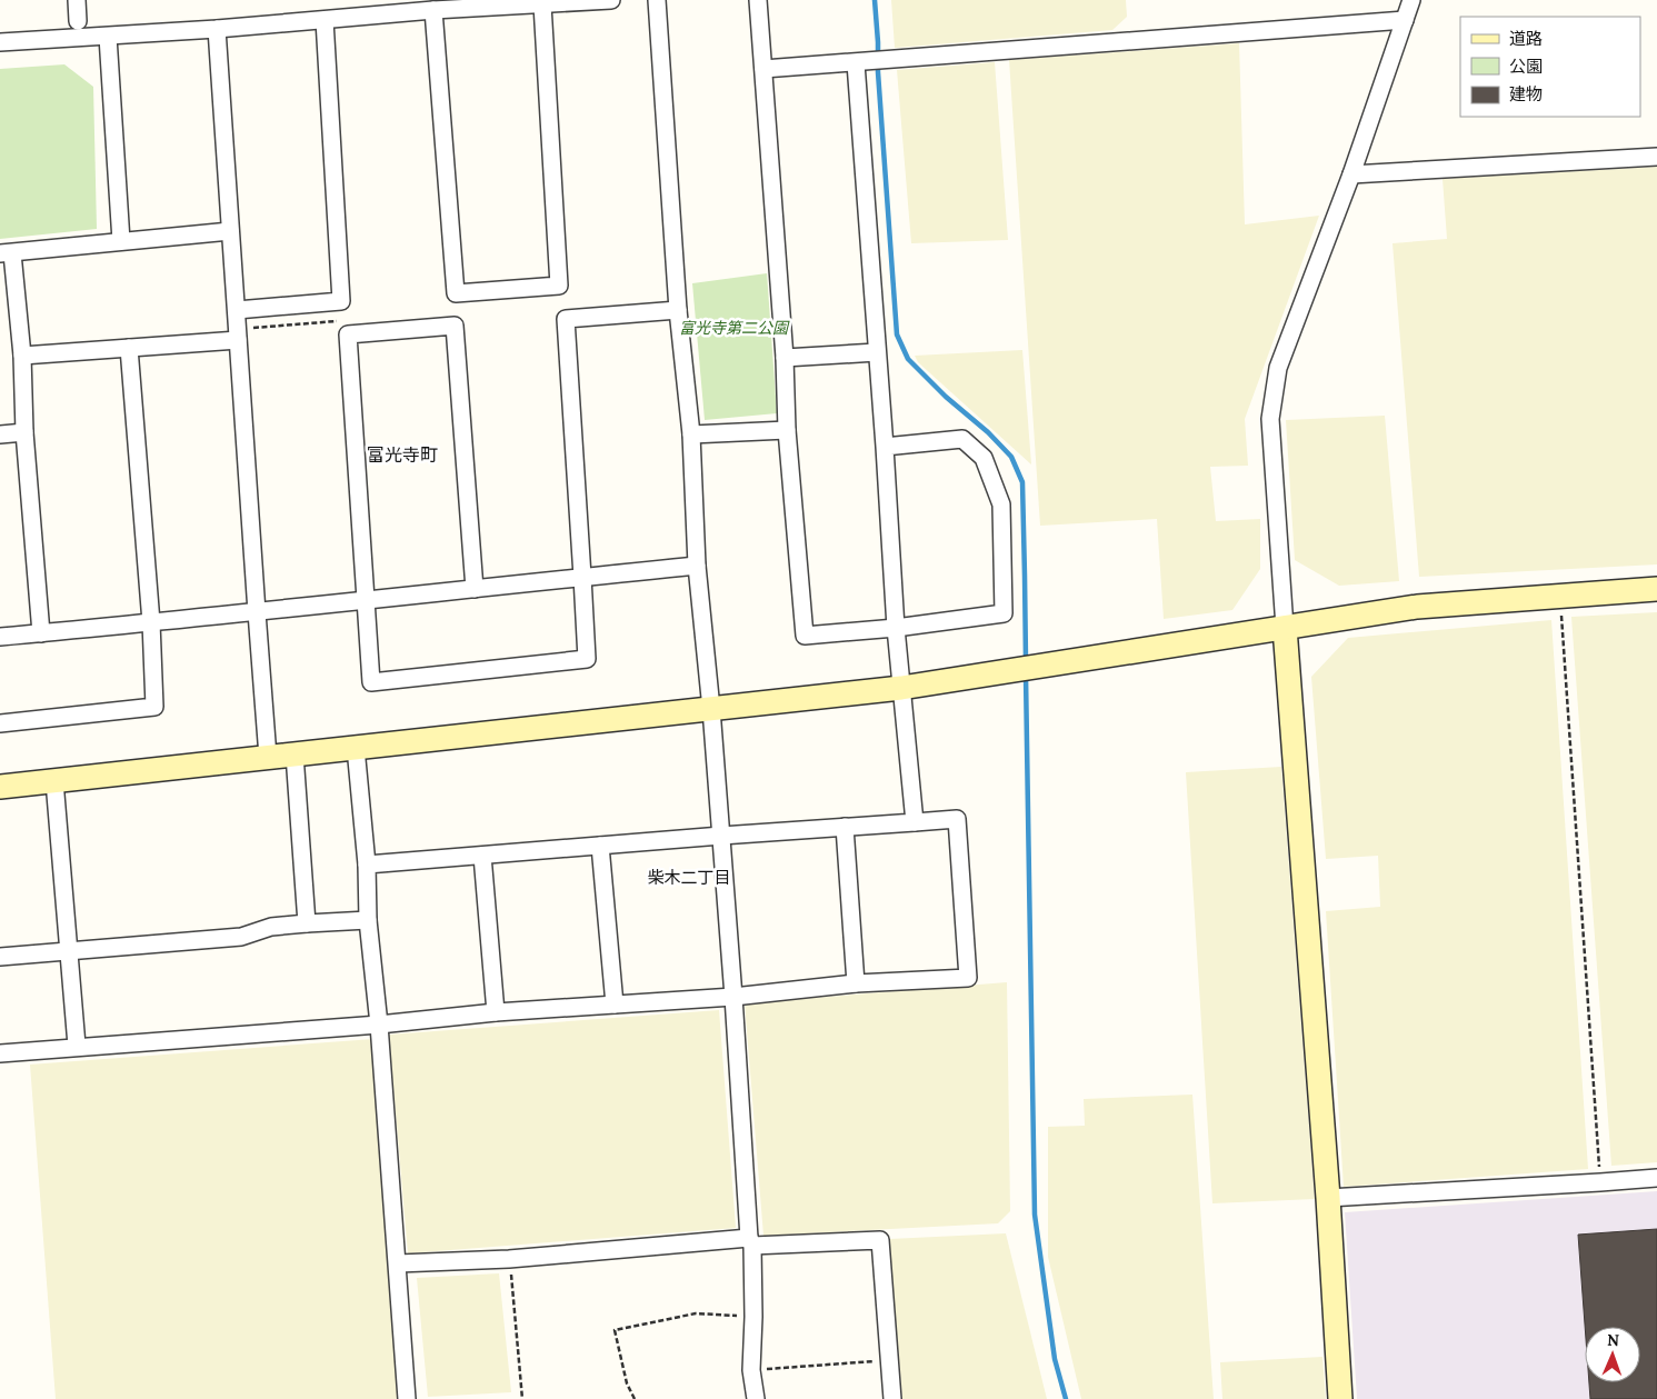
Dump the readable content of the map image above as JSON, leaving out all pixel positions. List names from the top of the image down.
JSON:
{
  "districts": ["富光寺町", "柴木二丁目"],
  "parks": ["富光寺第二公園"],
  "legend": ["道路", "公園", "建物"],
  "north": "top"
}
